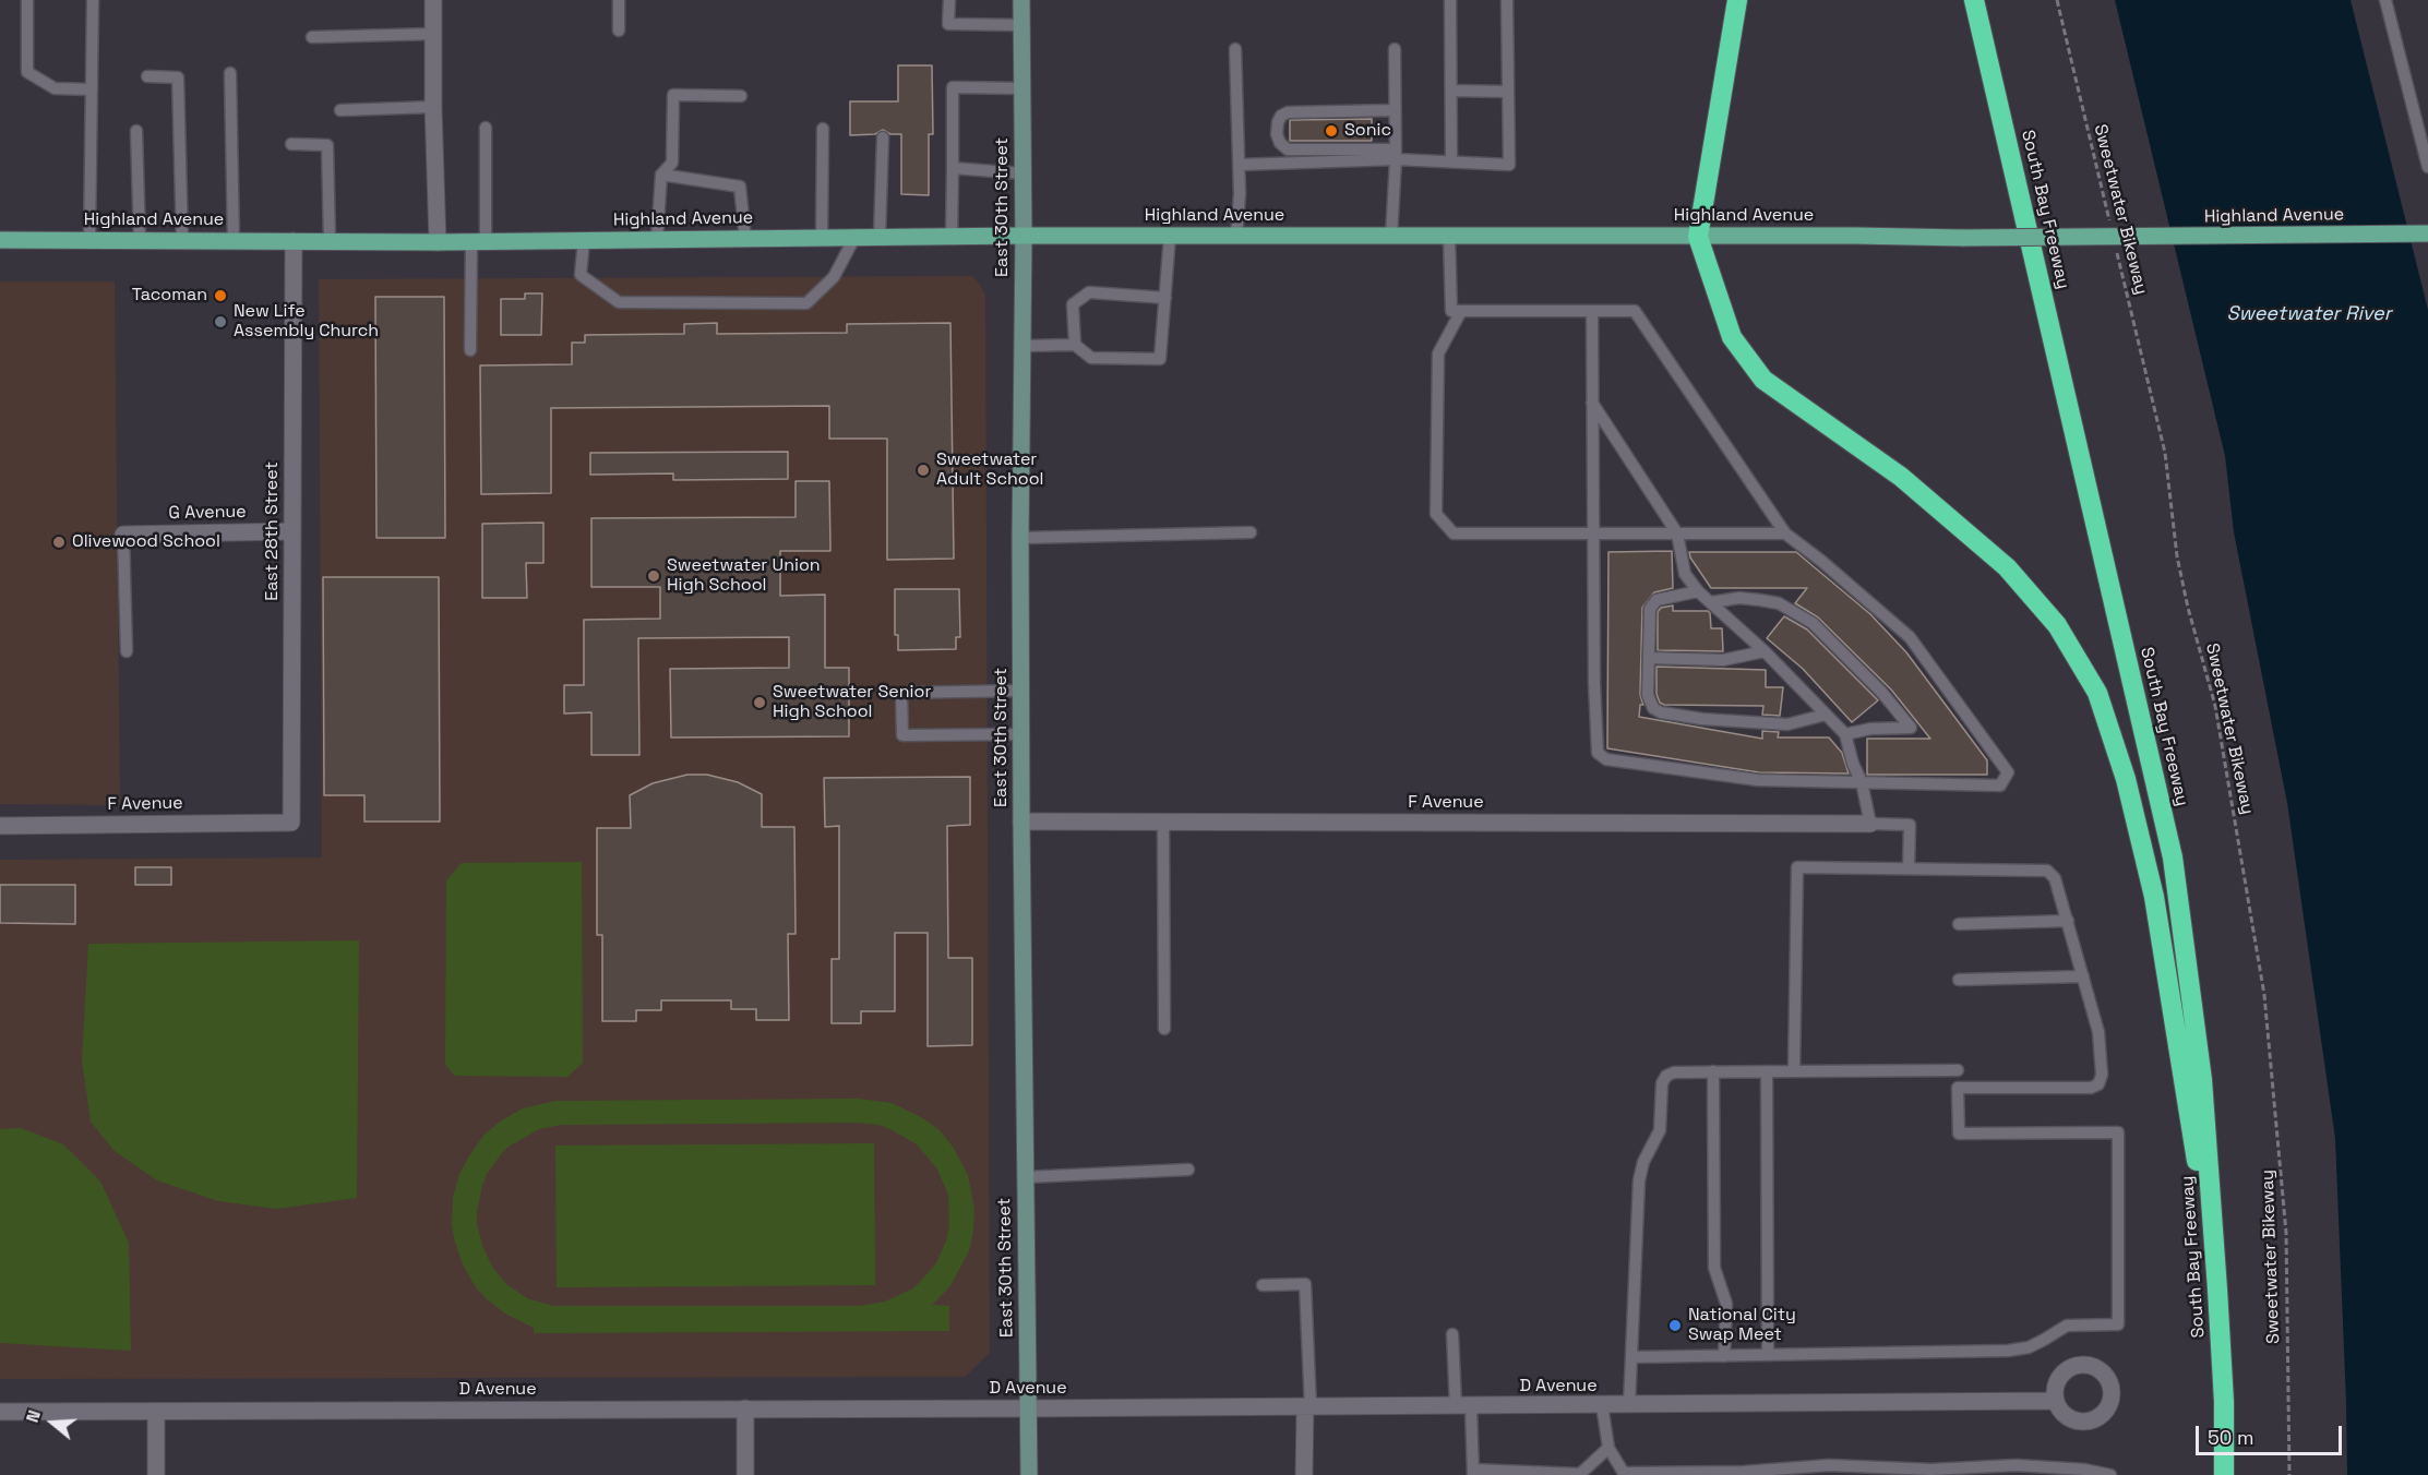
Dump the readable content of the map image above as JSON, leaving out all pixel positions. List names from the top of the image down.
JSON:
{
  "streets": {
    "highway": ["South Bay Freeway"],
    "main road": ["East 30th Street", "Highland Avenue"],
    "street": [
      "G Avenue",
      "East 28th Street",
      "F Avenue",
      "D Avenue"
    ],
    "path": ["Sweetwater Bikeway"]
  },
  "crossings": [
    ["East 30th Street", "Highland Avenue"],
    ["East 30th Street", "F Avenue"],
    ["East 30th Street", "D Avenue"],
    ["Highland Avenue", "East 28th Street"],
    ["G Avenue", "East 28th Street"],
    ["East 28th Street", "F Avenue"]
  ],
  "water": ["Sweetwater River"],
  "places": [
    "Sonic",
    "Tacoman",
    "New Life Assembly Church",
    "Sweetwater Adult School",
    "Olivewood School",
    "Sweetwater Union High School",
    "Sweetwater Senior High School",
    "National City Swap Meet"
  ],
  "scale_bar": "50 m",
  "north": "left"
}
